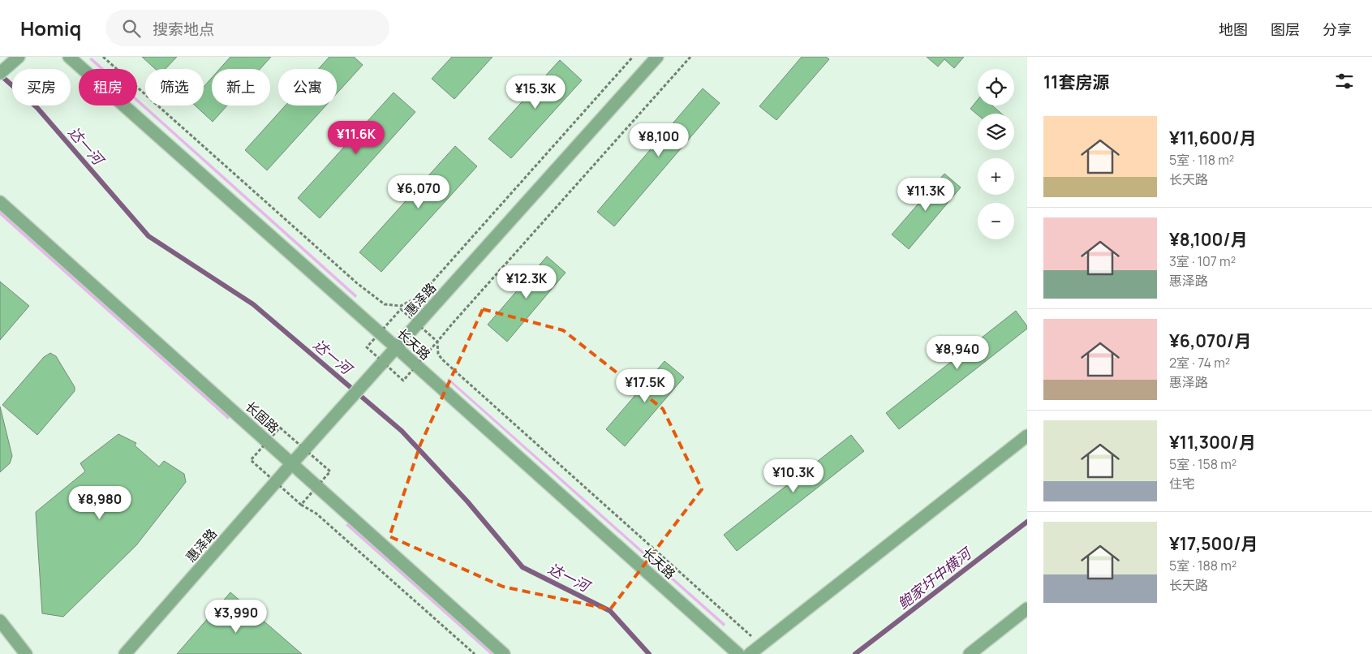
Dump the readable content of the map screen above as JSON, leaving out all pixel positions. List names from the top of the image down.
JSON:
{
  "streets": {
    "street": ["惠泽路", "长天路", "长固路"]
  },
  "crossings": [
    ["惠泽路", "长天路"],
    ["惠泽路", "长固路"]
  ],
  "water": ["达一河", "鲍家圩中横河"],
  "page": {
    "header": "Homiq",
    "search": "搜索地点",
    "nav": ["地图", "图层", "分享"],
    "heading": "11套房源",
    "map_buttons": ["+", "−"],
    "chip": [
      "买房",
      "租房",
      "筛选",
      "新上",
      "公寓"
    ],
    "price": [
      "¥15.3K",
      "¥11.6K",
      "¥8,100",
      "¥6,070",
      "¥11.3K",
      "¥12.3K",
      "¥8,940",
      "¥17.5K",
      "¥10.3K",
      "¥8,980",
      "¥3,990"
    ],
    "list": [
      {
        "name": "¥11,600/月",
        "note": "5室 · 118 m² · 长天路"
      },
      {
        "name": "¥8,100/月",
        "note": "3室 · 107 m² · 惠泽路"
      },
      {
        "name": "¥6,070/月",
        "note": "2室 · 74 m² · 惠泽路"
      },
      {
        "name": "¥11,300/月",
        "note": "5室 · 158 m² · 住宅"
      },
      {
        "name": "¥17,500/月",
        "note": "5室 · 188 m² · 长天路"
      }
    ]
  }
}
